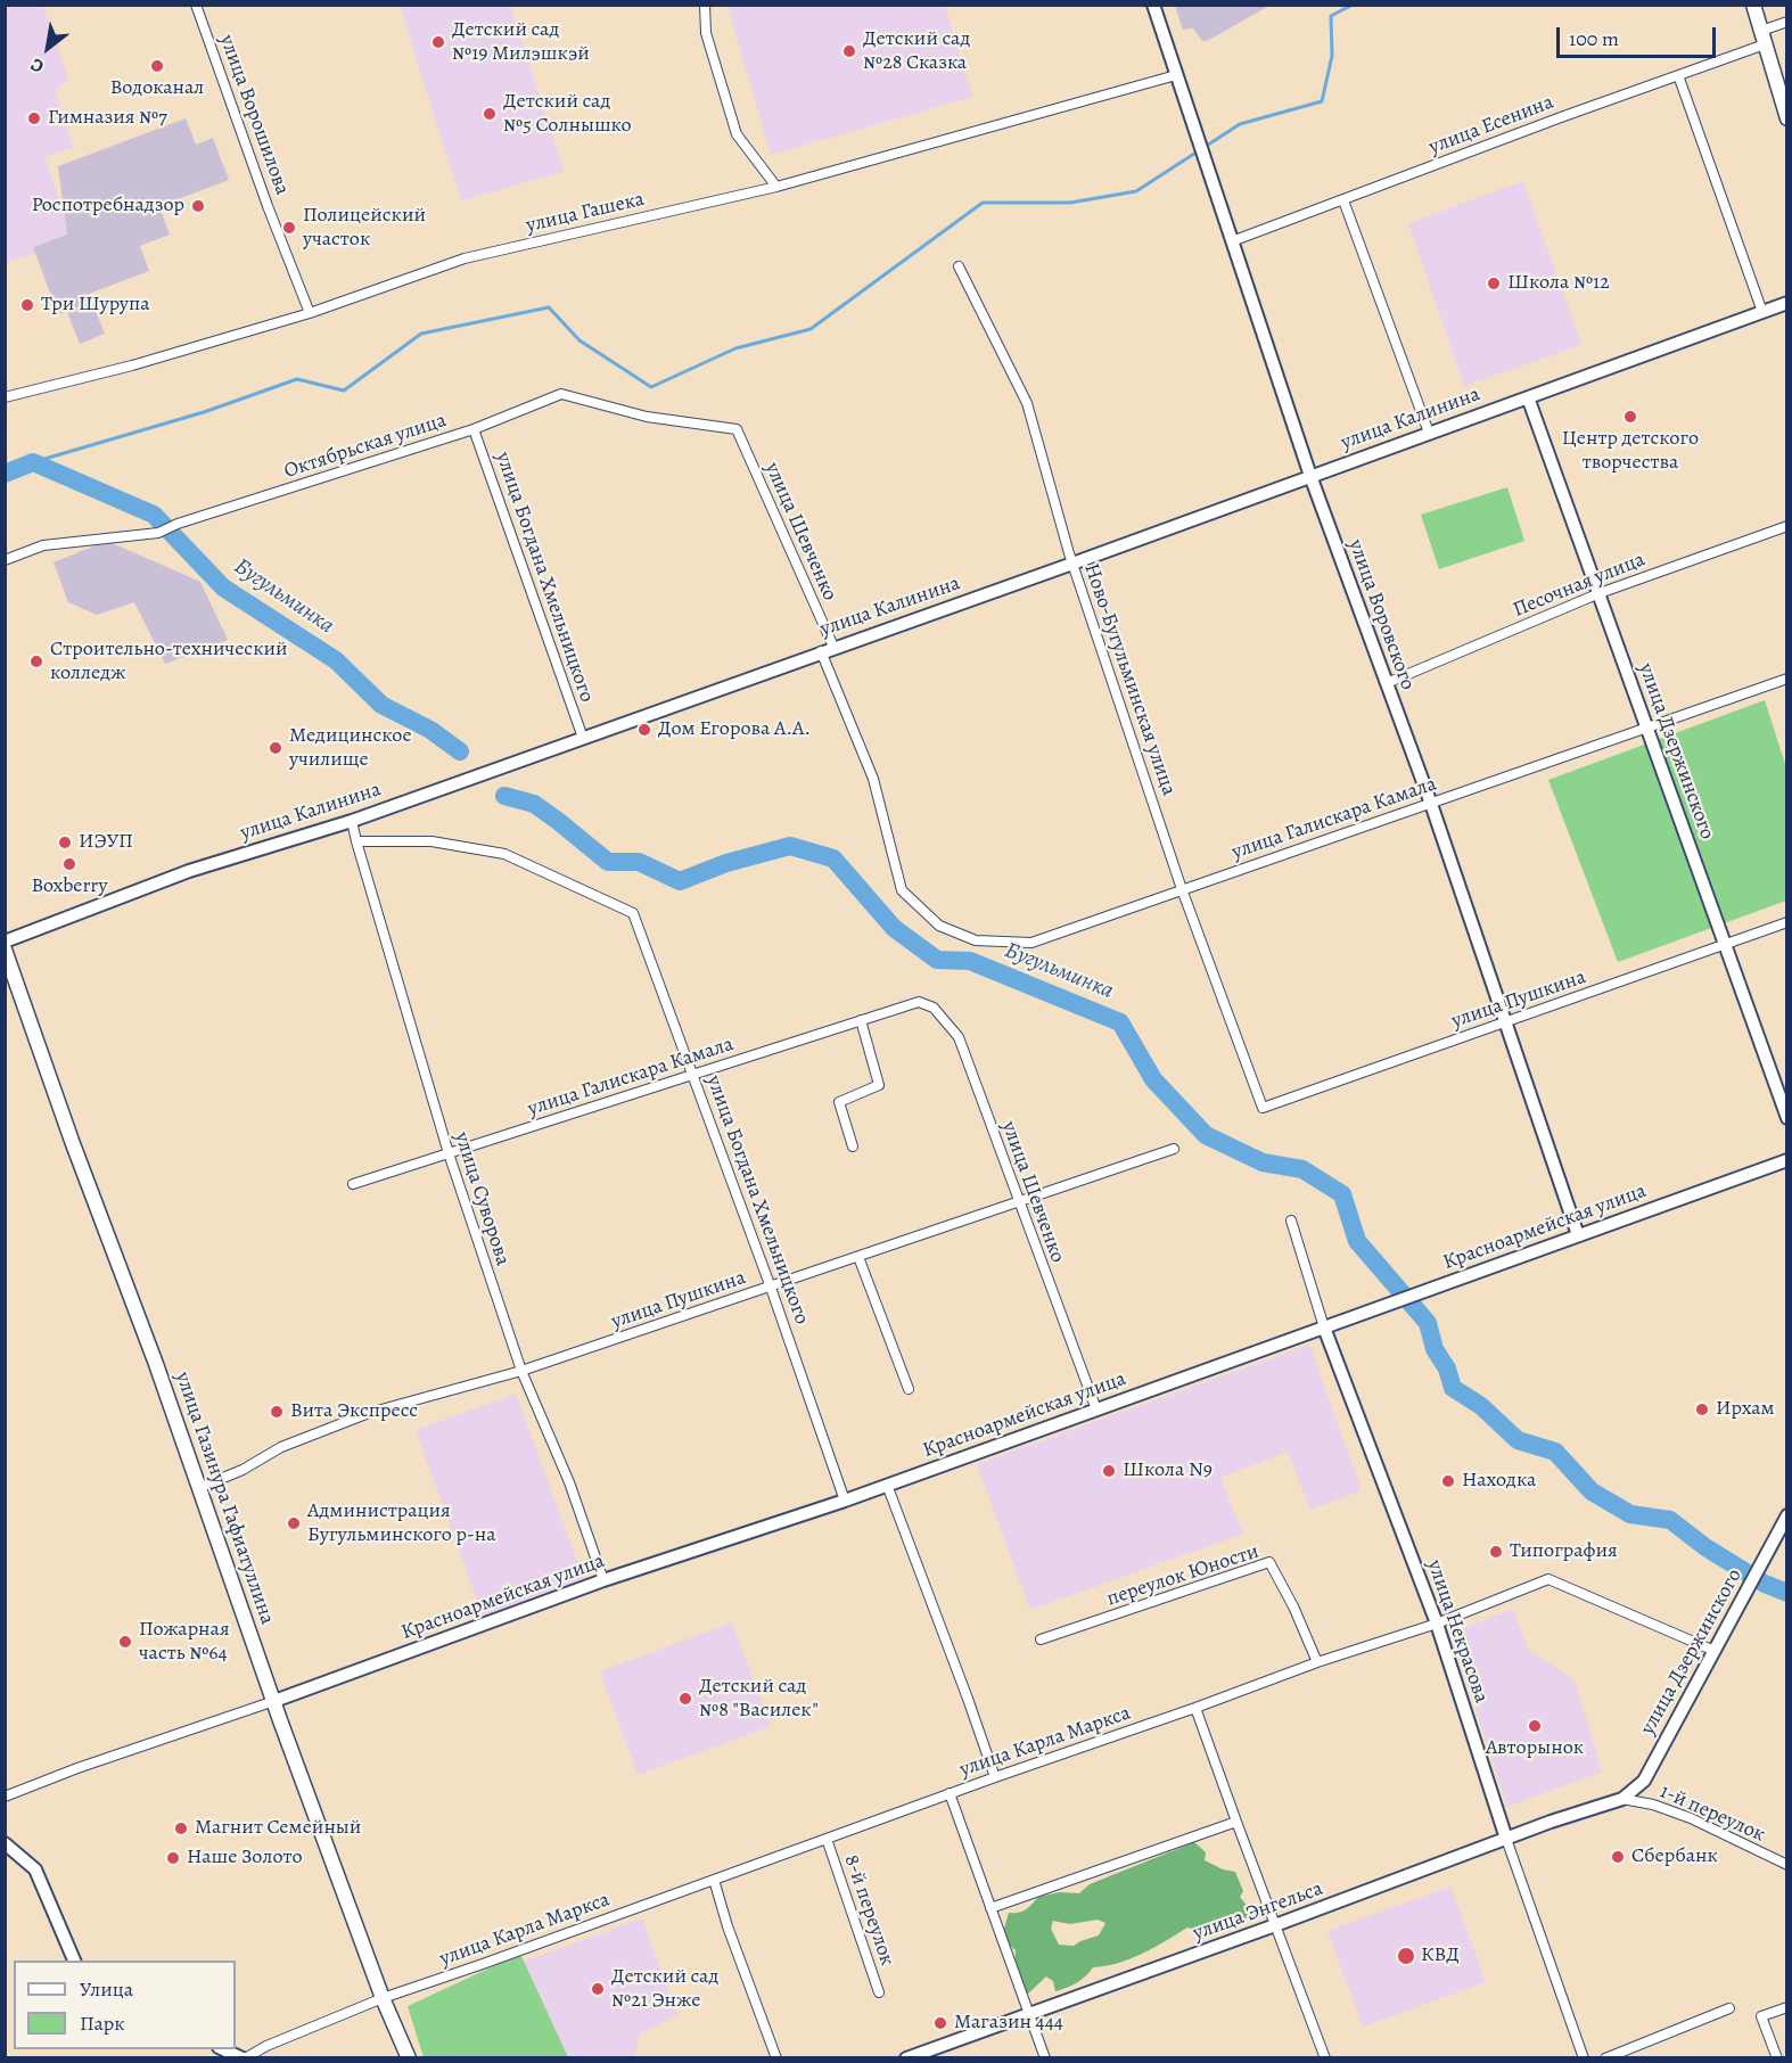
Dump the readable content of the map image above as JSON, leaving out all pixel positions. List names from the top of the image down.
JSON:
{
  "streets": {
    "main road": ["улица Газинура Гафиатуллина"],
    "street": [
      "улица Ворошилова",
      "улица Есенина",
      "улица Гашека",
      "улица Калинина",
      "Октябрьская улица",
      "улица Шевченко",
      "улица Богдана Хмельницкого",
      "Песочная улица",
      "улица Воровского",
      "Ново-Бугульминская улица",
      "улица Дзержинского",
      "улица Галискара Камала",
      "улица Пушкина",
      "улица Суворова",
      "Красноармейская улица",
      "переулок Юности",
      "улица Некрасова",
      "улица Карла Маркса",
      "1-й переулок",
      "8-й переулок",
      "улица Энгельса"
    ]
  },
  "crossings": [
    ["улица Ворошилова", "улица Гашека"],
    ["улица Есенина", "улица Воровского"],
    ["улица Гашека", "улица Воровского"],
    ["улица Калинина", "улица Шевченко"],
    ["улица Калинина", "улица Богдана Хмельницкого"],
    ["улица Калинина", "улица Воровского"],
    ["улица Калинина", "Ново-Бугульминская улица"],
    ["улица Калинина", "улица Дзержинского"],
    ["улица Калинина", "улица Галискара Камала"],
    ["улица Калинина", "улица Суворова"],
    ["Октябрьская улица", "улица Шевченко"],
    ["Октябрьская улица", "улица Богдана Хмельницкого"],
    ["улица Шевченко", "улица Галискара Камала"],
    ["улица Шевченко", "улица Пушкина"],
    ["улица Шевченко", "Красноармейская улица"],
    ["улица Богдана Хмельницкого", "улица Галискара Камала"],
    ["улица Богдана Хмельницкого", "улица Пушкина"],
    ["улица Богдана Хмельницкого", "улица Суворова"],
    ["улица Богдана Хмельницкого", "Красноармейская улица"],
    ["Песочная улица", "улица Воровского"],
    ["Песочная улица", "улица Дзержинского"],
    ["улица Воровского", "улица Галискара Камала"],
    ["улица Воровского", "улица Пушкина"],
    ["улица Воровского", "Красноармейская улица"],
    ["Ново-Бугульминская улица", "улица Галискара Камала"],
    ["Ново-Бугульминская улица", "улица Пушкина"],
    ["улица Дзержинского", "улица Галискара Камала"],
    ["улица Дзержинского", "улица Пушкина"],
    ["улица Дзержинского", "улица Карла Маркса"],
    ["улица Дзержинского", "1-й переулок"],
    ["улица Дзержинского", "улица Энгельса"],
    ["улица Галискара Камала", "улица Суворова"],
    ["улица Пушкина", "улица Суворова"],
    ["улица Пушкина", "улица Газинура Гафиатуллина"],
    ["улица Суворова", "Красноармейская улица"],
    ["Красноармейская улица", "улица Газинура Гафиатуллина"],
    ["Красноармейская улица", "улица Некрасова"],
    ["улица Газинура Гафиатуллина", "улица Карла Маркса"],
    ["переулок Юности", "улица Карла Маркса"],
    ["улица Некрасова", "улица Карла Маркса"],
    ["улица Некрасова", "улица Энгельса"],
    ["улица Карла Маркса", "8-й переулок"],
    ["1-й переулок", "улица Энгельса"]
  ],
  "water": ["Бугульминка"],
  "places": [
    "Детский сад №19 Милэшкэй",
    "Детский сад №28 Сказка",
    "Водоканал",
    "Детский сад №5 Солнышко",
    "Гимназия №7",
    "Роспотребнадзор",
    "Полицейский участок",
    "Школа №12",
    "Три Шурупа",
    "Центр детского творчества",
    "Строительно-технический колледж",
    "Дом Егорова А.А.",
    "Медицинское училище",
    "ИЭУП",
    "Boxberry",
    "Ирхам",
    "Вита Экспресс",
    "Школа N9",
    "Находка",
    "Администрация Бугульминского р-на",
    "Типография",
    "Пожарная часть №64",
    "Детский сад №8 \"Василек\"",
    "Авторынок",
    "Магнит Семейный",
    "Сбербанк",
    "Наше Золото",
    "КВД",
    "Детский сад №21 Энже",
    "Магазин 444"
  ],
  "legend": ["Улица", "Парк"],
  "scale_bar": "100 m",
  "north": "bottom left"
}
